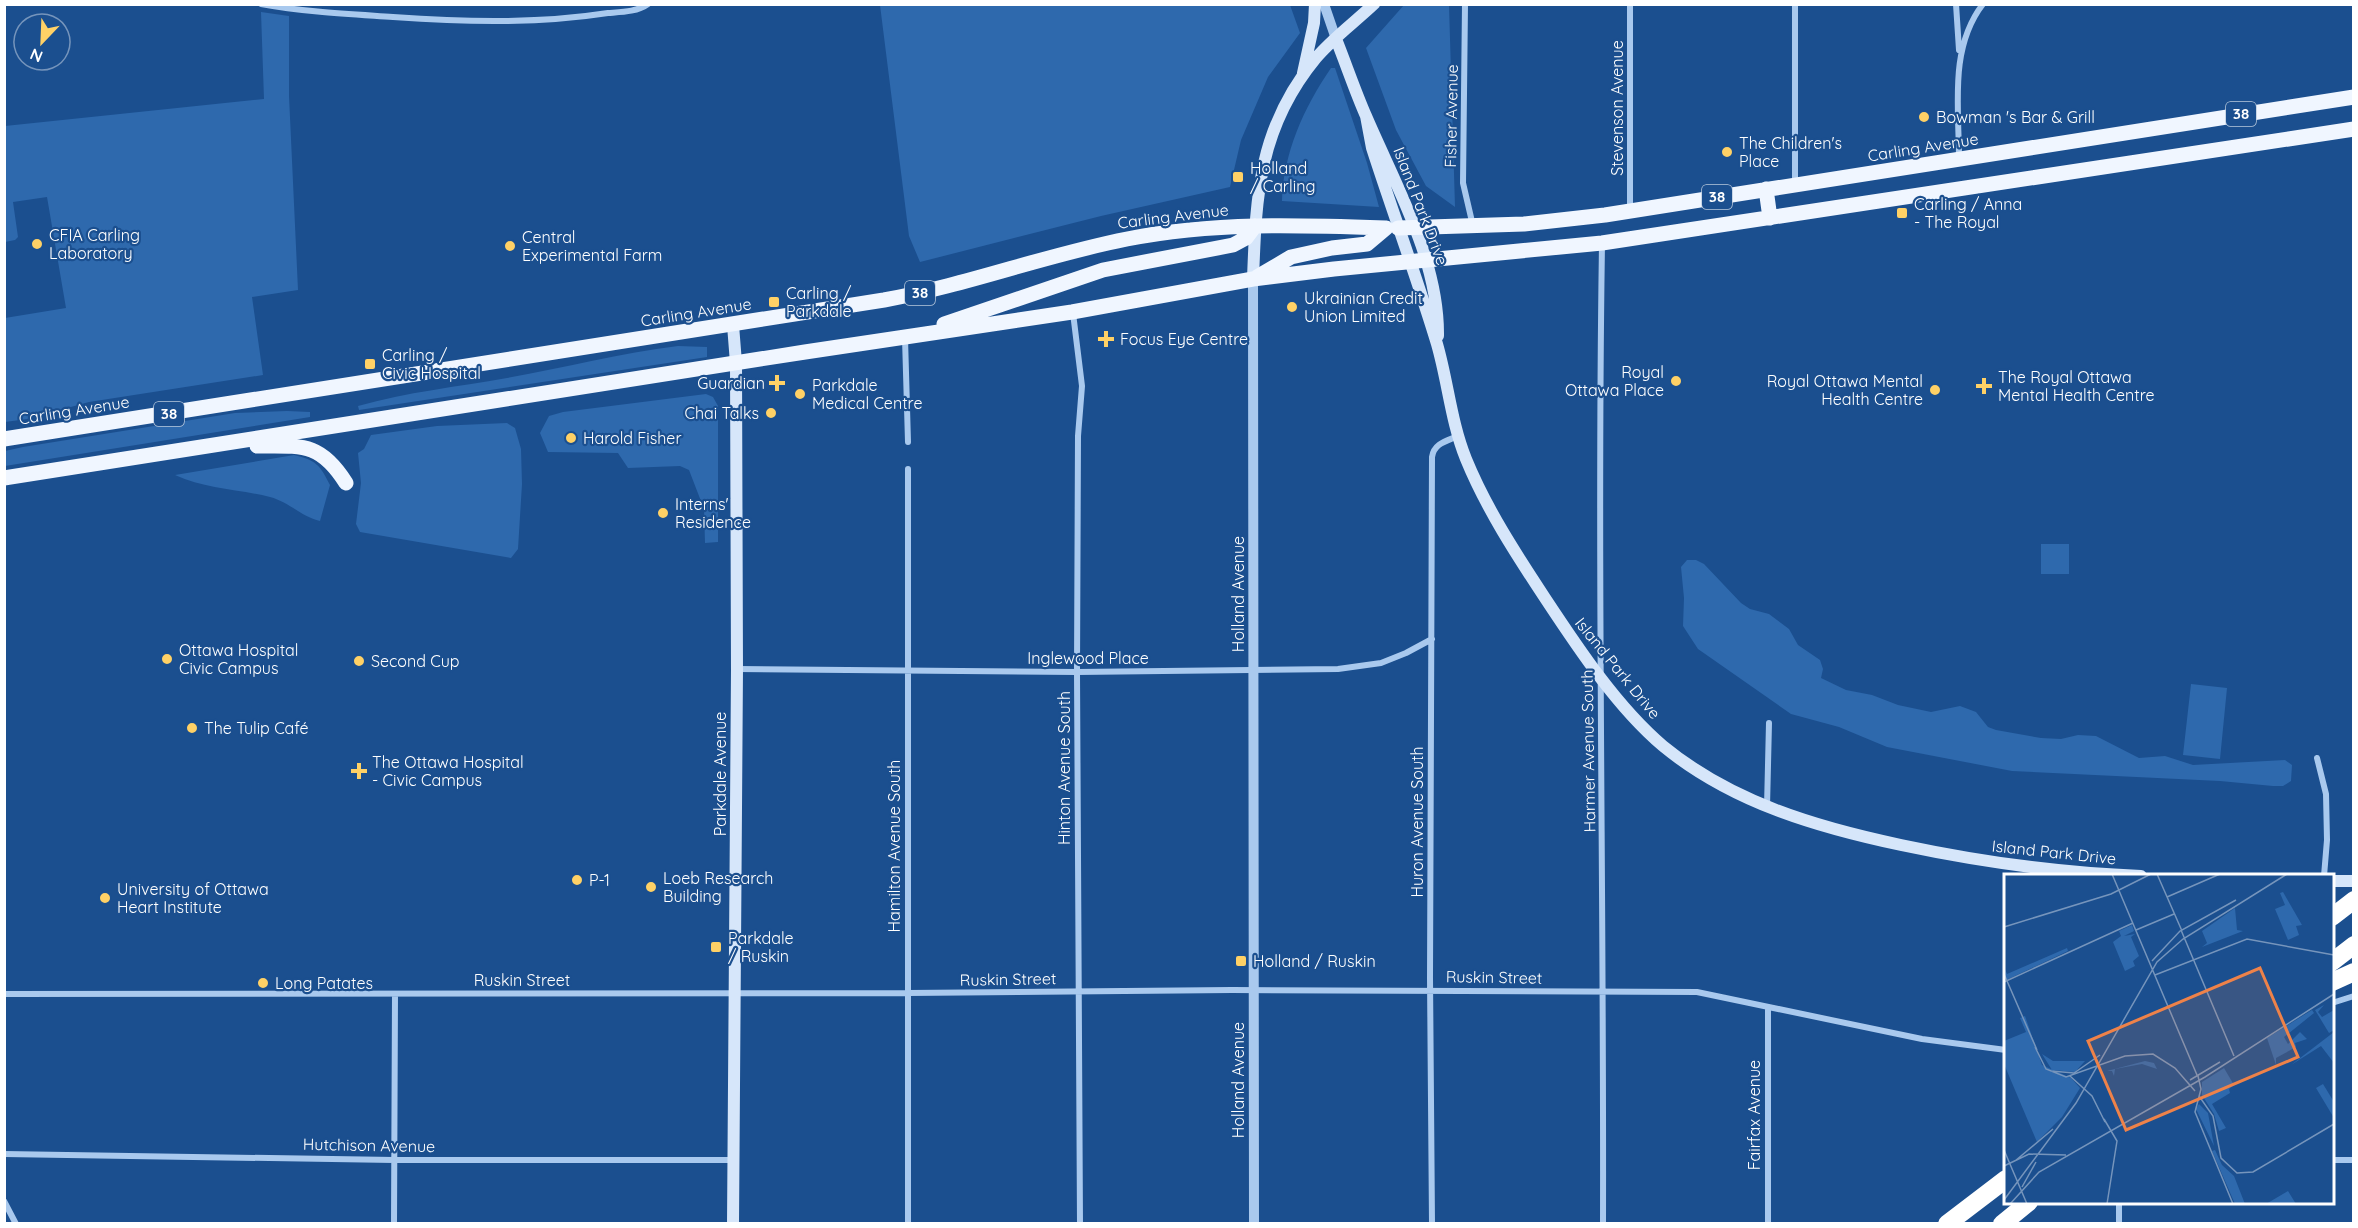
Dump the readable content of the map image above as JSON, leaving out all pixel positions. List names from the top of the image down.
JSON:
{
  "streets": {
    "main road": [
      "38",
      "Carling Avenue",
      "Island Park Drive",
      "Holland Avenue",
      "Parkdale Avenue"
    ],
    "street": [
      "Stevenson Avenue",
      "Fisher Avenue",
      "Inglewood Place",
      "Harmer Avenue South",
      "Hinton Avenue South",
      "Huron Avenue South",
      "Hamilton Avenue South",
      "Ruskin Street",
      "Fairfax Avenue",
      "Hutchison Avenue"
    ]
  },
  "crossings": [
    ["Stevenson Avenue", "Carling Avenue"],
    ["38", "Island Park Drive"],
    ["38", "Holland Avenue"],
    ["38", "Harmer Avenue South"],
    ["38", "Hinton Avenue South"],
    ["38", "Parkdale Avenue"],
    ["Fisher Avenue", "Carling Avenue"],
    ["Carling Avenue", "Island Park Drive"],
    ["Carling Avenue", "Holland Avenue"],
    ["Carling Avenue", "Parkdale Avenue"],
    ["Island Park Drive", "Holland Avenue"],
    ["Island Park Drive", "Harmer Avenue South"],
    ["Island Park Drive", "Huron Avenue South"],
    ["Holland Avenue", "Inglewood Place"],
    ["Holland Avenue", "Ruskin Street"],
    ["Inglewood Place", "Hinton Avenue South"],
    ["Inglewood Place", "Parkdale Avenue"],
    ["Inglewood Place", "Huron Avenue South"],
    ["Inglewood Place", "Hamilton Avenue South"],
    ["Harmer Avenue South", "Ruskin Street"],
    ["Hinton Avenue South", "Ruskin Street"],
    ["Parkdale Avenue", "Ruskin Street"],
    ["Parkdale Avenue", "Hutchison Avenue"],
    ["Huron Avenue South", "Ruskin Street"],
    ["Hamilton Avenue South", "Ruskin Street"],
    ["Ruskin Street", "Fairfax Avenue"]
  ],
  "places": {
    "other": [
      "Bowman 's Bar & Grill",
      "The Children's Place",
      "CFIA Carling Laboratory",
      "Central Experimental Farm",
      "Ukrainian Credit Union Limited",
      "Royal Ottawa Place",
      "Royal Ottawa Mental Health Centre",
      "Parkdale Medical Centre",
      "Chai Talks",
      "Harold Fisher",
      "Interns' Residence",
      "Ottawa Hospital Civic Campus",
      "Second Cup",
      "The Tulip Café",
      "P-1",
      "Loeb Research Building",
      "University of Ottawa Heart Institute",
      "Long Patates"
    ],
    "transit": [
      "Holland / Carling",
      "Carling / Anna - The Royal",
      "Carling / Parkdale",
      "Carling / Civic Hospital",
      "Parkdale / Ruskin",
      "Holland / Ruskin"
    ],
    "health": [
      "Focus Eye Centre",
      "Guardian",
      "The Royal Ottawa Mental Health Centre",
      "The Ottawa Hospital - Civic Campus"
    ]
  },
  "north": "bottom left"
}
